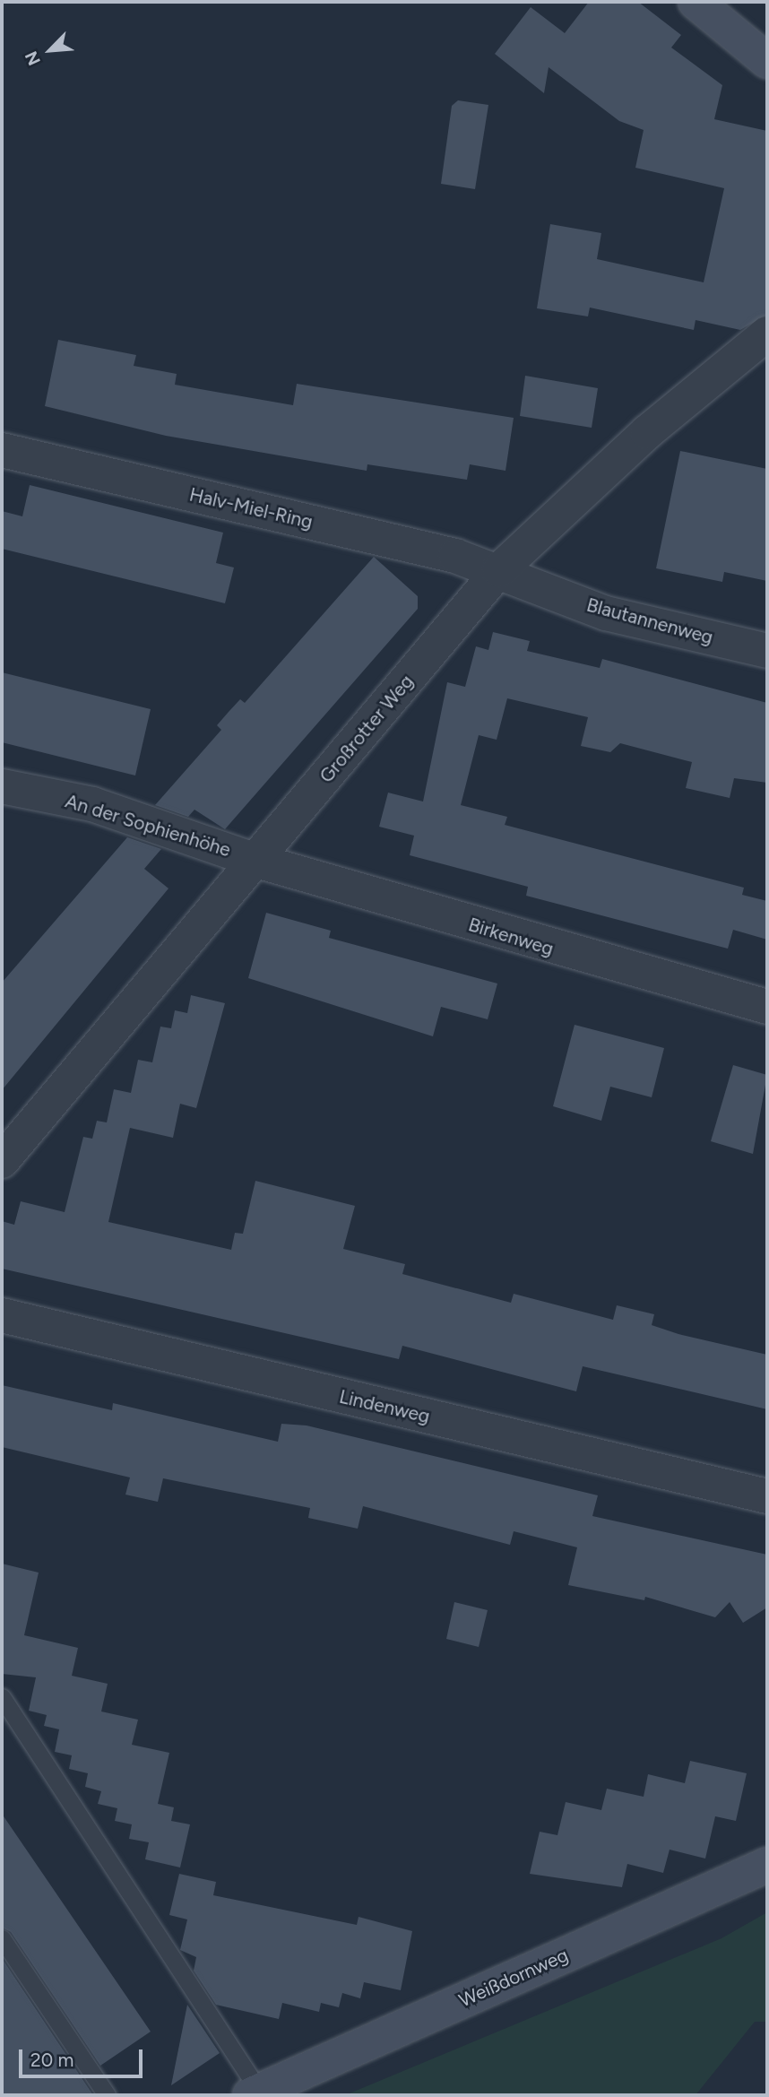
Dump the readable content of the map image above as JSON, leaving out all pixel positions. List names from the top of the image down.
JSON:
{
  "streets": {
    "street": [
      "Halv-Miel-Ring",
      "Blautannenweg",
      "Großrotter Weg",
      "An der Sophienhöhe",
      "Birkenweg",
      "Lindenweg",
      "Weißdornweg"
    ]
  },
  "crossings": [
    ["Halv-Miel-Ring", "Blautannenweg"],
    ["Halv-Miel-Ring", "Großrotter Weg"],
    ["Blautannenweg", "Großrotter Weg"],
    ["Großrotter Weg", "An der Sophienhöhe"],
    ["Großrotter Weg", "Birkenweg"],
    ["An der Sophienhöhe", "Birkenweg"]
  ],
  "scale_bar": "20 m",
  "north": "bottom left"
}
